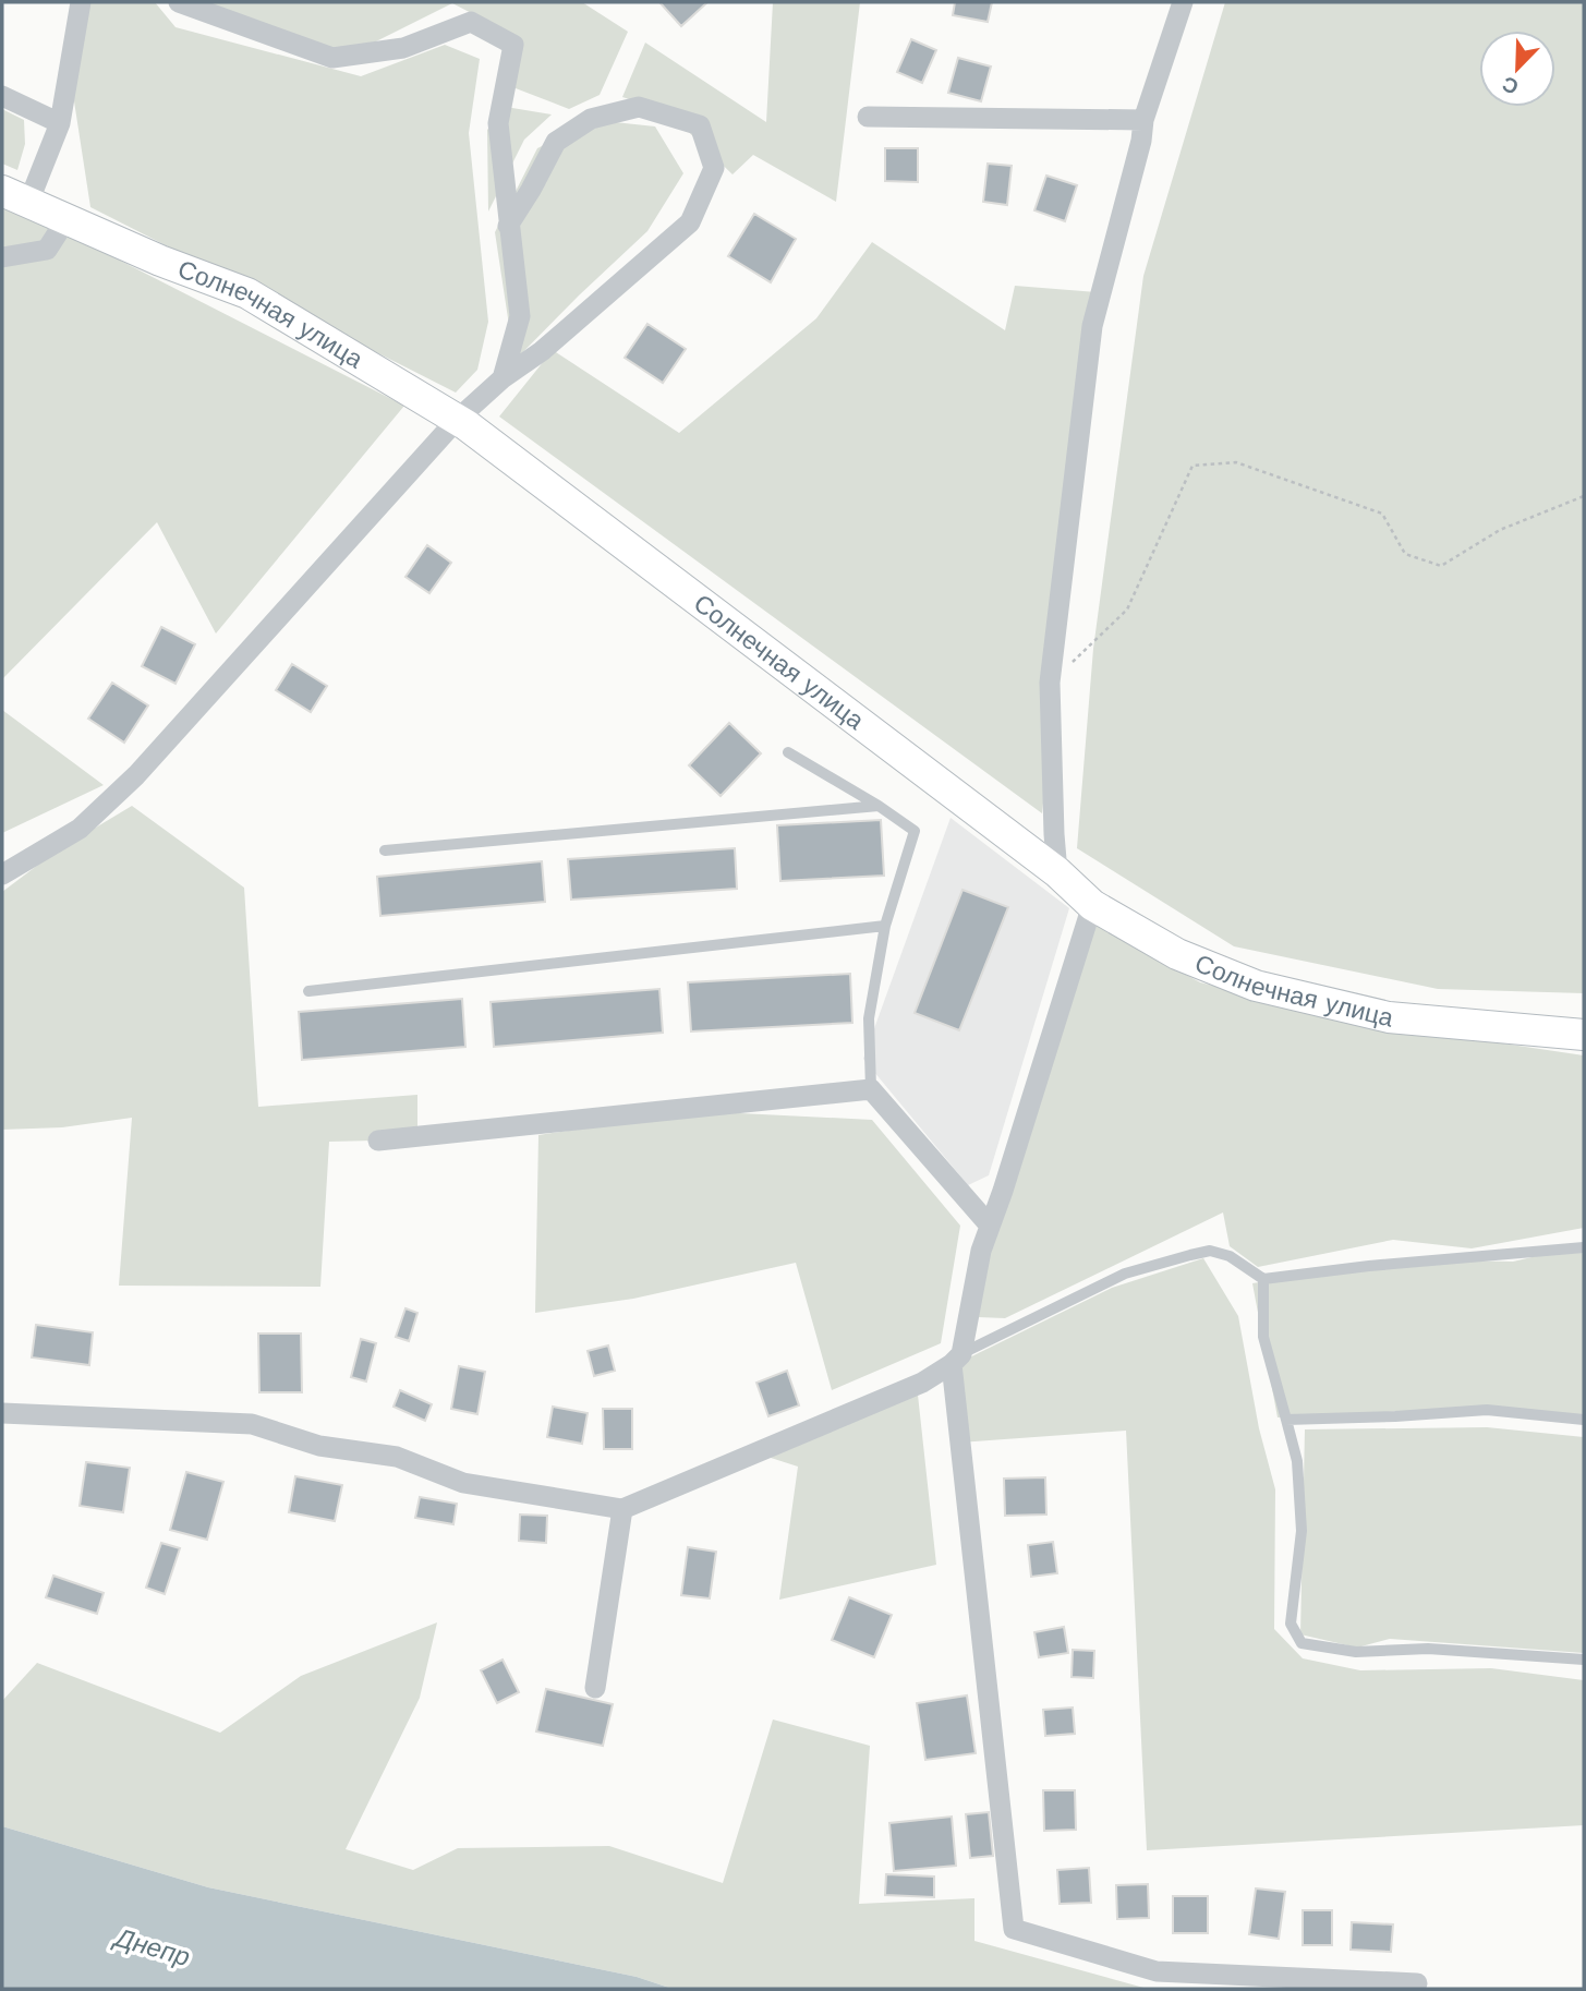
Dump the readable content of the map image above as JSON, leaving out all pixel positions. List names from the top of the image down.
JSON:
{
  "streets": {
    "street": ["Солнечная улица"]
  },
  "water": ["Днепр"],
  "north": "bottom left"
}
